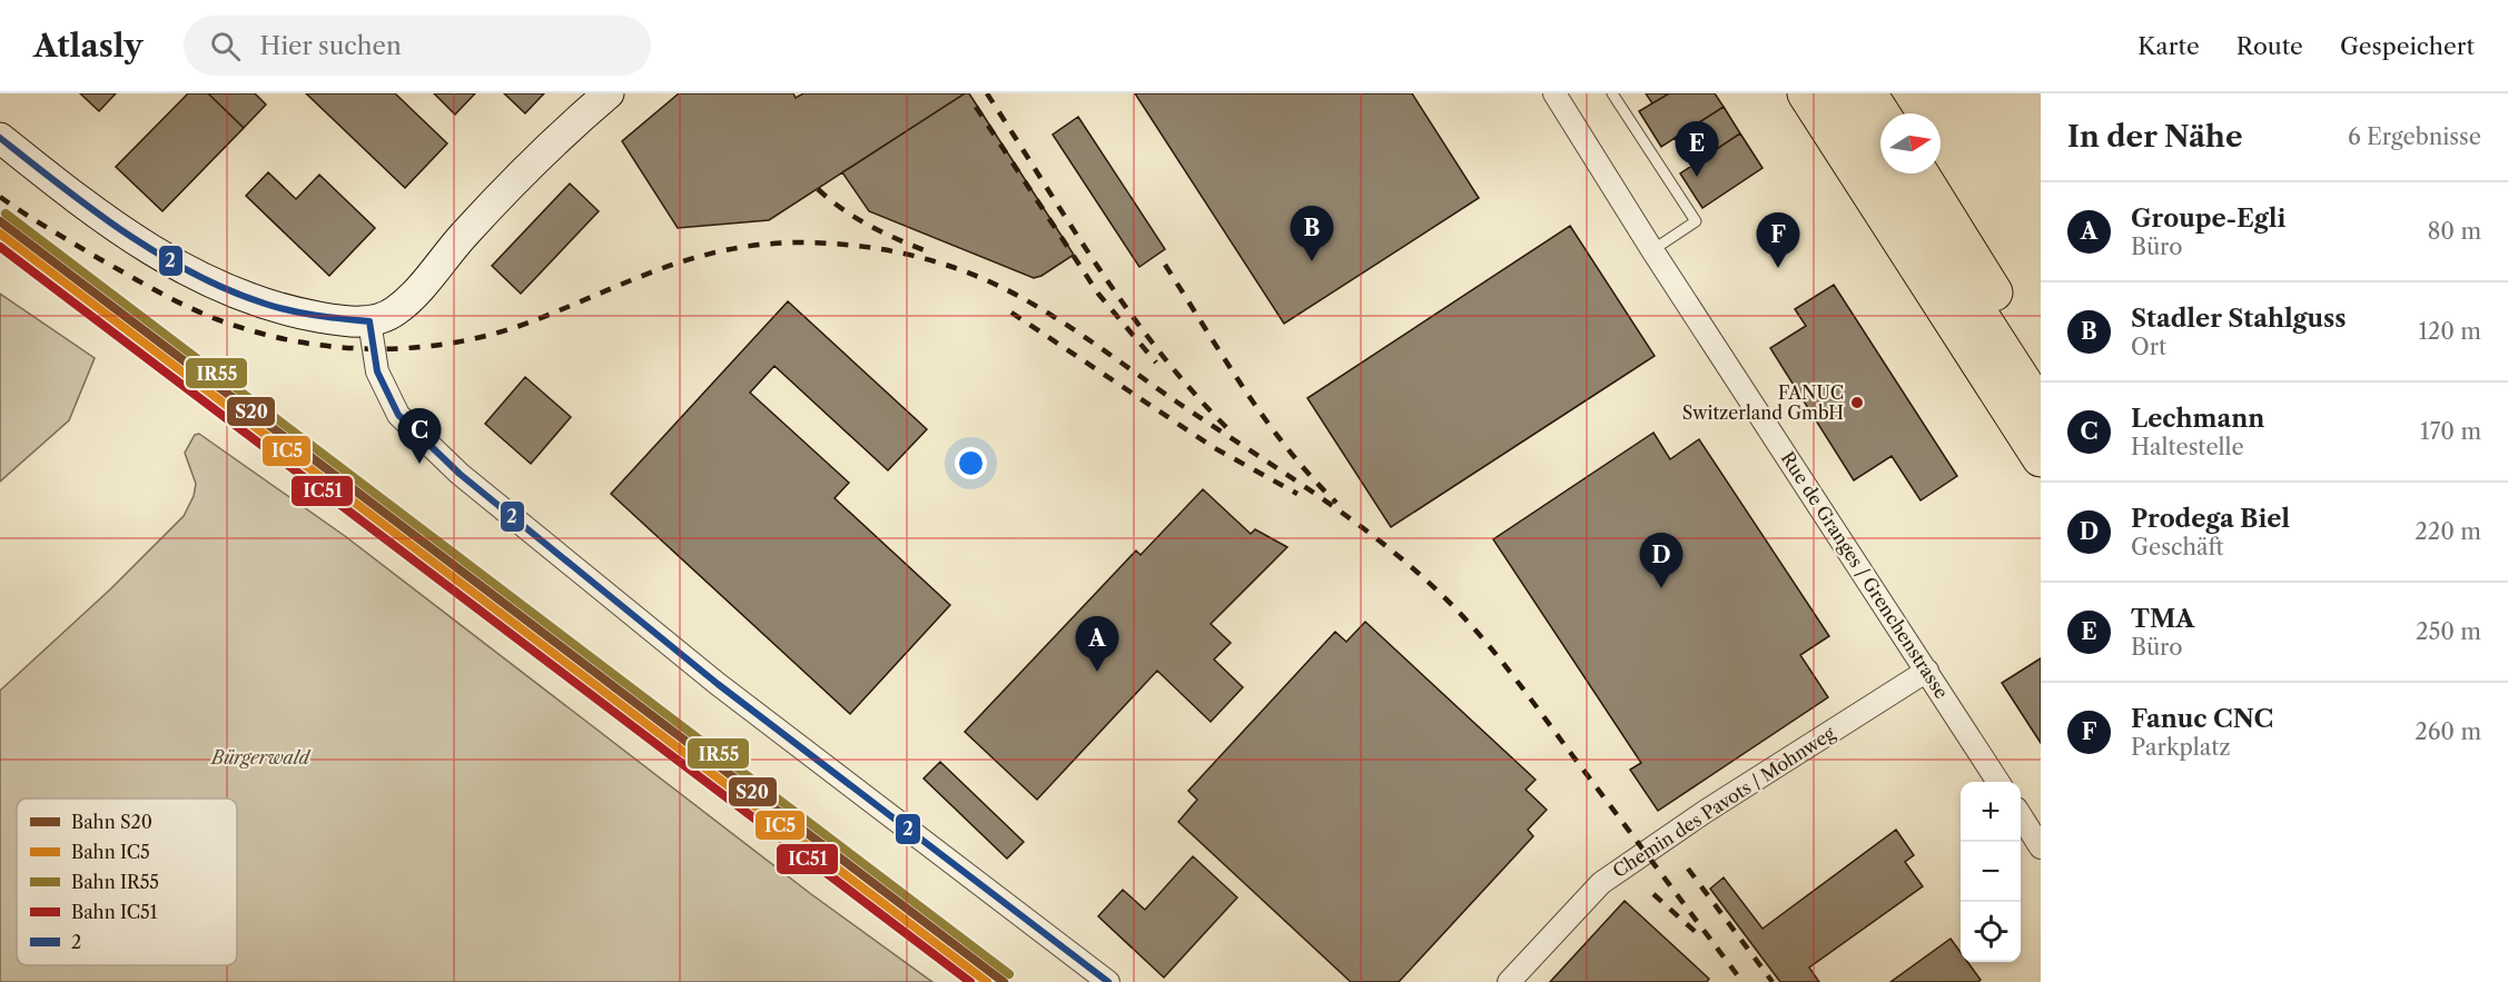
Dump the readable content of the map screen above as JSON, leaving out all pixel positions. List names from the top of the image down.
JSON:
{
  "streets": {
    "street": ["Rue de Granges / Grenchenstrasse", "Chemin des Pavots / Mohnweg"]
  },
  "crossings": [
    ["Rue de Granges / Grenchenstrasse", "Chemin des Pavots / Mohnweg"]
  ],
  "parks": ["Bürgerwald"],
  "places": ["FANUC Switzerland GmbH"],
  "lines": [
    "transit line 2",
    "rail line IR55",
    "rail line S20",
    "rail line IC5",
    "rail line IC51"
  ],
  "legend": [
    "Bahn S20",
    "Bahn IC5",
    "Bahn IR55",
    "Bahn IC51",
    "2"
  ],
  "north": "right",
  "page": {
    "header": "Atlasly",
    "search": "Hier suchen",
    "nav": ["Karte", "Route", "Gespeichert"],
    "heading": ["In der Nähe", "6 Ergebnisse"],
    "pins": [
      "E",
      "B",
      "F",
      "C",
      "D",
      "A"
    ],
    "list": [
      {
        "mark": "A",
        "name": "Groupe-Egli",
        "note": "Büro",
        "value": "80 m"
      },
      {
        "mark": "B",
        "name": "Stadler Stahlguss",
        "note": "Ort",
        "value": "120 m"
      },
      {
        "mark": "C",
        "name": "Lechmann",
        "note": "Haltestelle",
        "value": "170 m"
      },
      {
        "mark": "D",
        "name": "Prodega Biel",
        "note": "Geschäft",
        "value": "220 m"
      },
      {
        "mark": "E",
        "name": "TMA",
        "note": "Büro",
        "value": "250 m"
      },
      {
        "mark": "F",
        "name": "Fanuc CNC",
        "note": "Parkplatz",
        "value": "260 m"
      }
    ],
    "map_buttons": ["+", "−"]
  }
}
